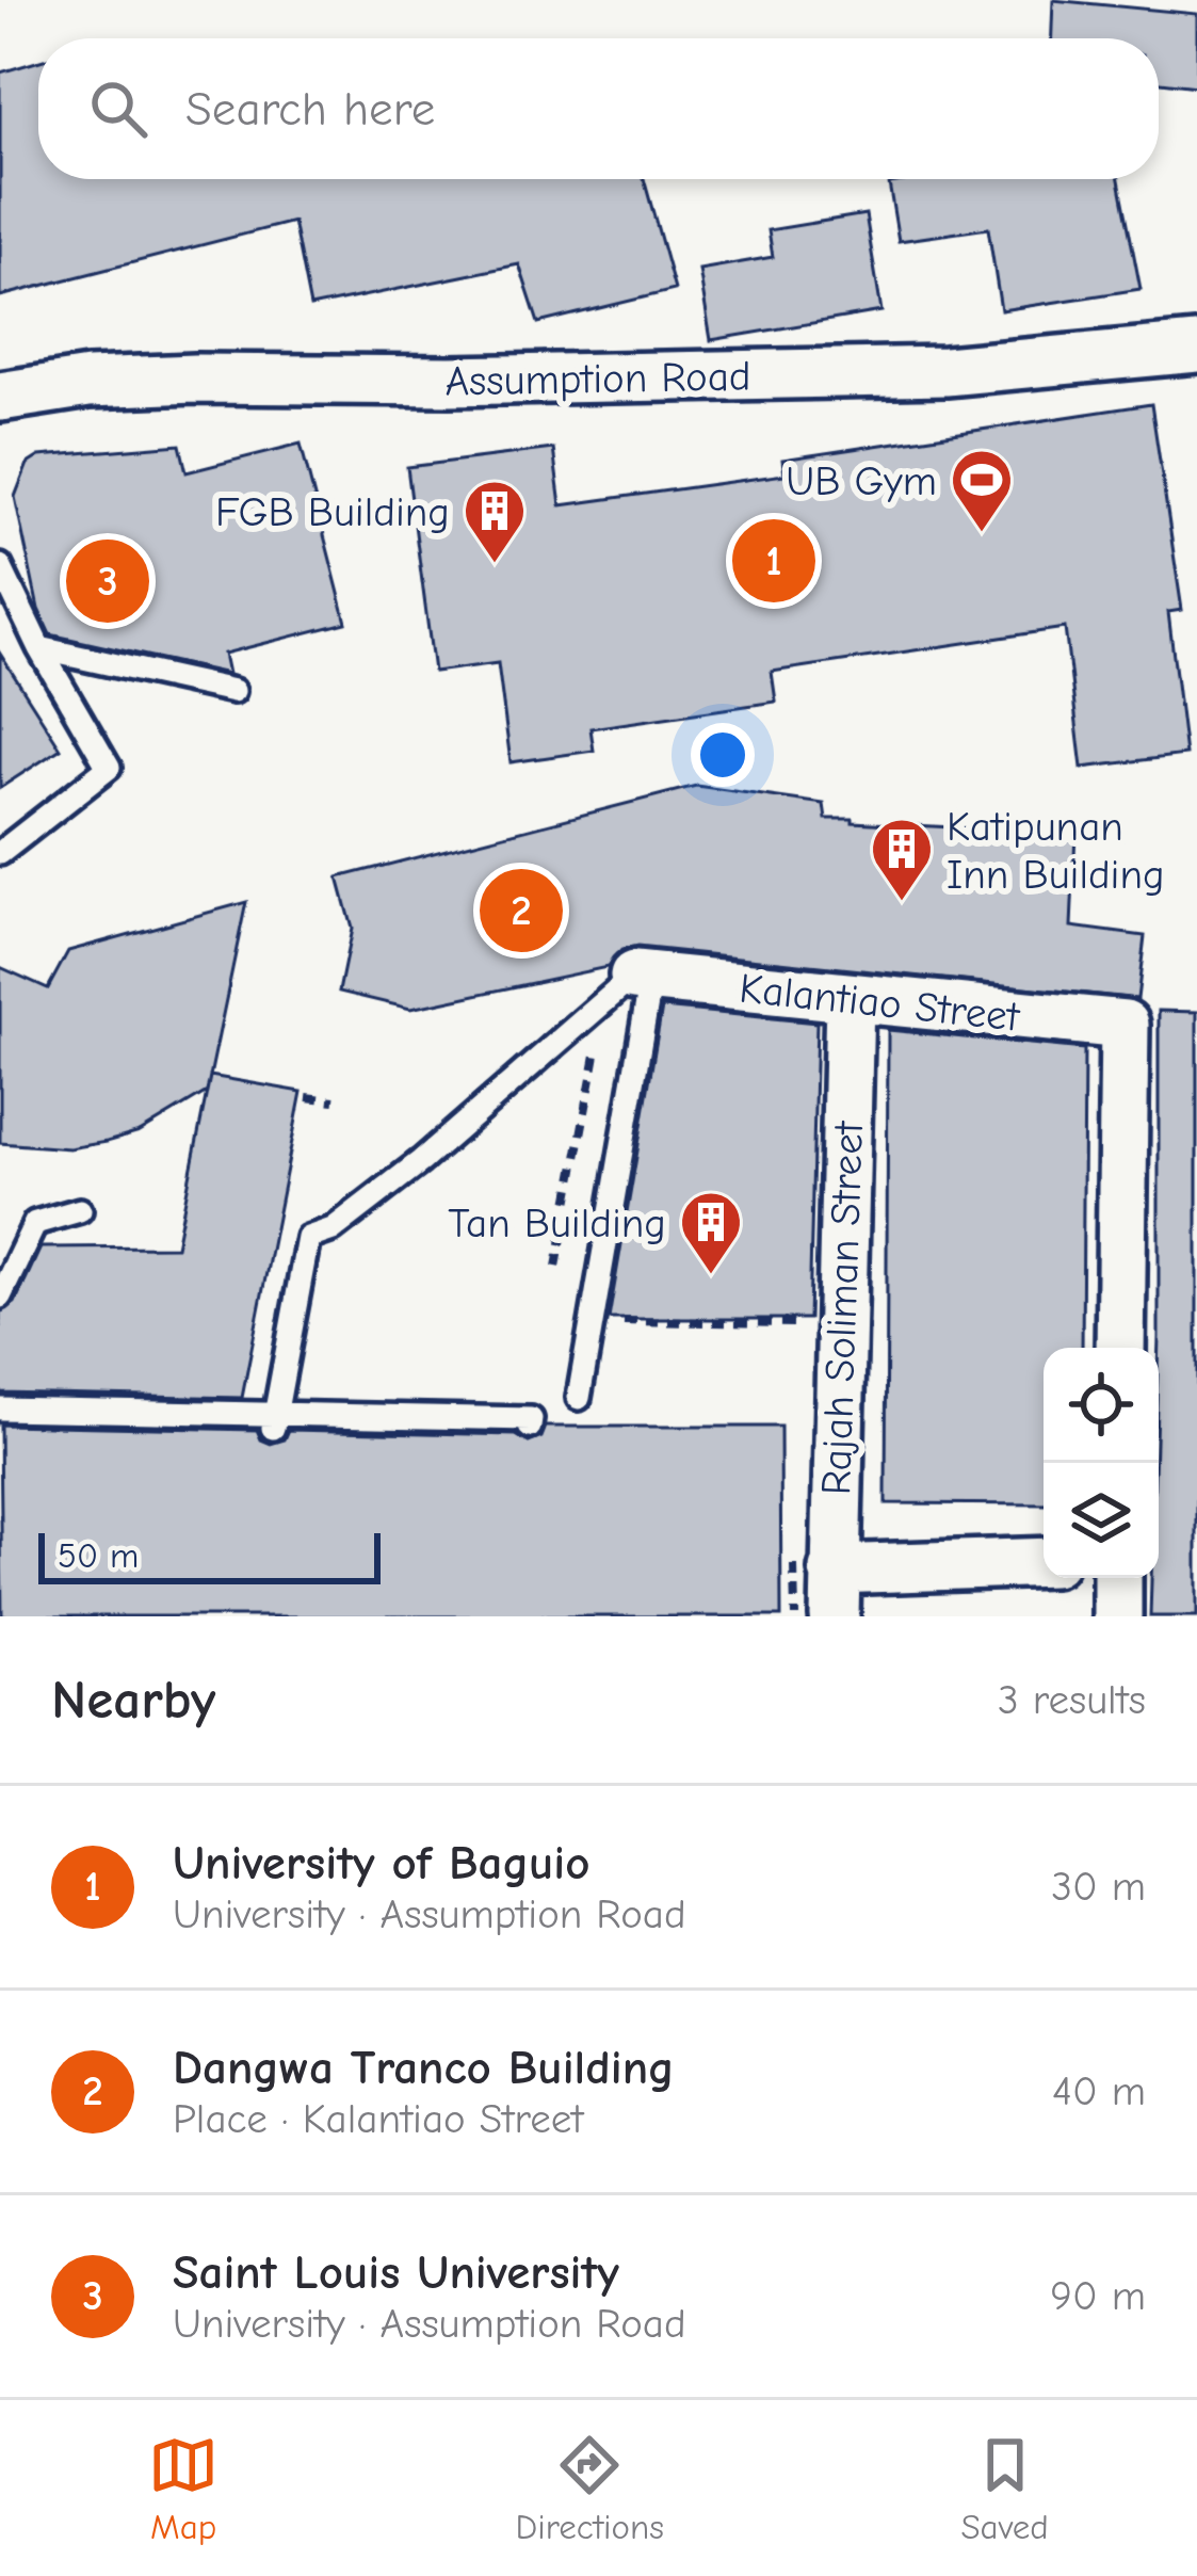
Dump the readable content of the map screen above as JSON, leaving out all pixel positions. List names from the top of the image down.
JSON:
{
  "streets": {
    "street": ["Assumption Road", "Kalantiao Street", "Rajah Soliman Street"]
  },
  "crossings": [
    ["Kalantiao Street", "Rajah Soliman Street"]
  ],
  "places": {
    "sports": ["UB Gym"],
    "building": ["FGB Building", "Katipunan Inn Building", "Tan Building"]
  },
  "scale_bar": "50 m",
  "page": {
    "search": "Search here",
    "pins": ["1", "3", "2"],
    "scale": "50 m",
    "heading": ["Nearby", "3 results"],
    "list": [
      {
        "mark": "1",
        "name": "University of Baguio",
        "note": "University · Assumption Road",
        "value": "30 m"
      },
      {
        "mark": "2",
        "name": "Dangwa Tranco Building",
        "note": "Place · Kalantiao Street",
        "value": "40 m"
      },
      {
        "mark": "3",
        "name": "Saint Louis University",
        "note": "University · Assumption Road",
        "value": "90 m"
      }
    ],
    "nav": ["Map", "Directions", "Saved"]
  }
}
